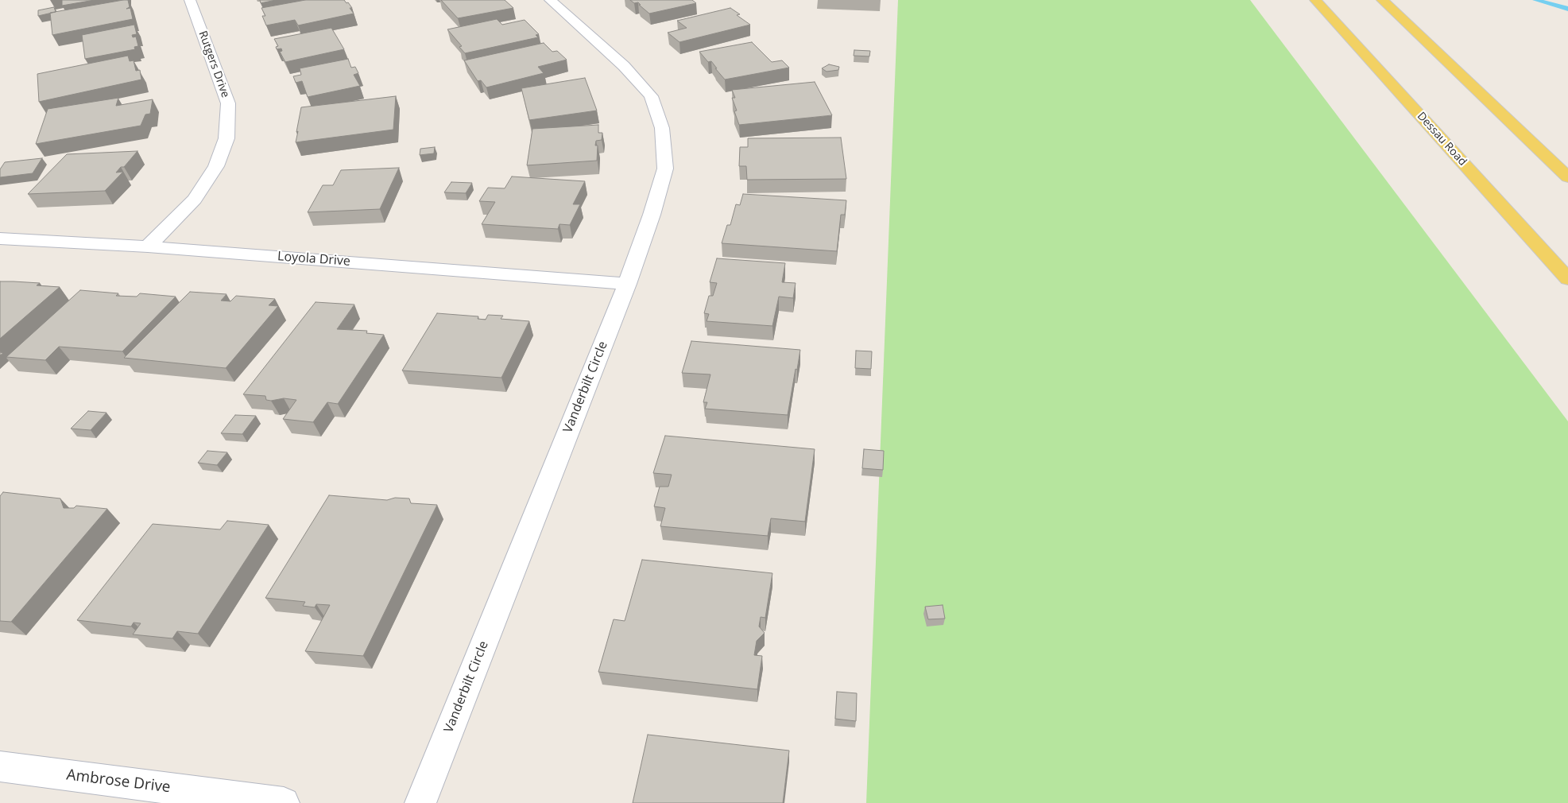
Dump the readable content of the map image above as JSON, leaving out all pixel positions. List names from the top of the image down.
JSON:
{
  "streets": {
    "main road": ["Dessau Road"],
    "street": [
      "Rutgers Drive",
      "Loyola Drive",
      "Vanderbilt Circle",
      "Ambrose Drive"
    ]
  },
  "crossings": [
    ["Rutgers Drive", "Loyola Drive"],
    ["Loyola Drive", "Vanderbilt Circle"]
  ]
}
